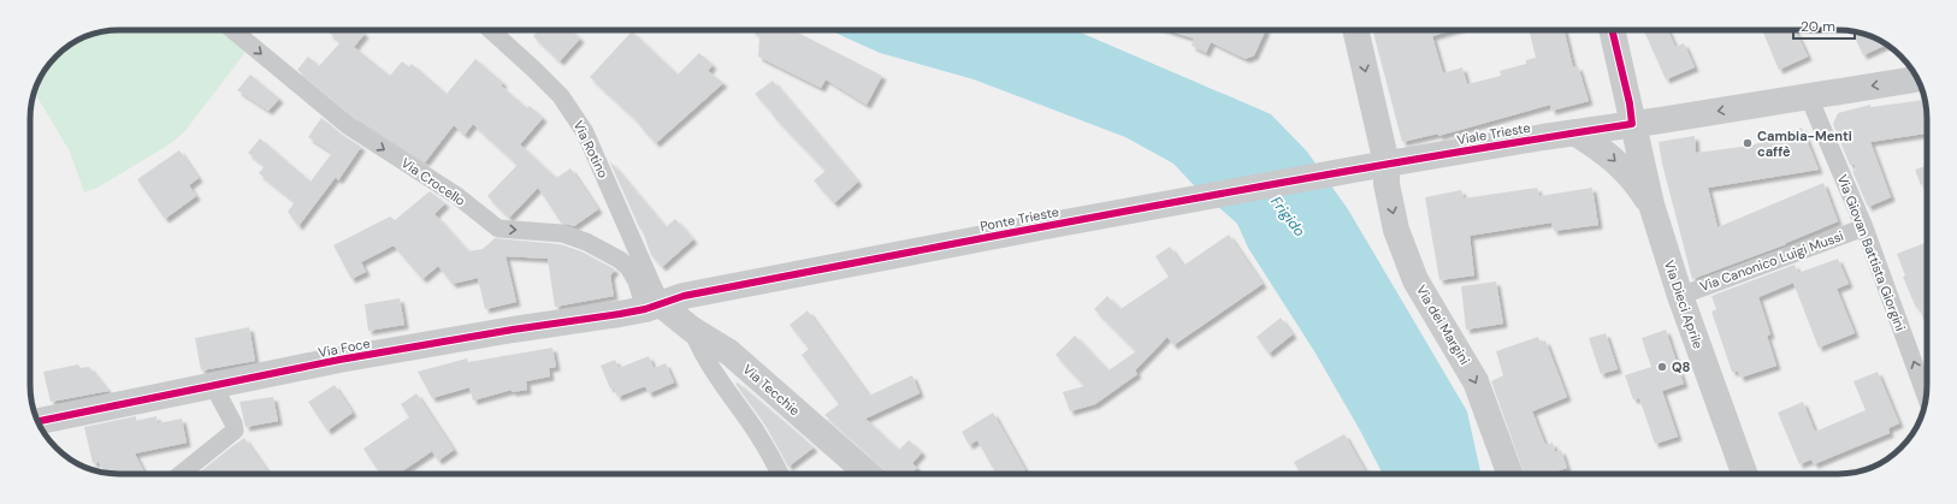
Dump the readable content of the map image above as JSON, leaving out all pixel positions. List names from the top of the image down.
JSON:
{
  "streets": {
    "main road": [
      "Viale Trieste",
      "Ponte Trieste",
      "Via Dieci Aprile",
      "Via dei Margini",
      "Via Foce",
      "Via Tecchie"
    ],
    "street": [
      "Via Rotino",
      "Via Crocello",
      "Via Giovan Battista Giorgini",
      "Via Canonico Luigi Mussi"
    ]
  },
  "crossings": [
    ["Viale Trieste", "Ponte Trieste"],
    ["Viale Trieste", "Via Giovan Battista Giorgini"],
    ["Viale Trieste", "Via Dieci Aprile"],
    ["Viale Trieste", "Via dei Margini"],
    ["Via Rotino", "Via Crocello"],
    ["Via Rotino", "Ponte Trieste"],
    ["Via Rotino", "Via Foce"],
    ["Via Rotino", "Via Tecchie"],
    ["Via Crocello", "Ponte Trieste"],
    ["Via Crocello", "Via Foce"],
    ["Via Crocello", "Via Tecchie"],
    ["Ponte Trieste", "Via Foce"],
    ["Ponte Trieste", "Via Tecchie"],
    ["Via Giovan Battista Giorgini", "Via Canonico Luigi Mussi"],
    ["Via Canonico Luigi Mussi", "Via Dieci Aprile"],
    ["Via Foce", "Via Tecchie"]
  ],
  "one_way": [
    "Viale Trieste",
    "Via Crocello",
    "Via Giovan Battista Giorgini",
    "Via dei Margini"
  ],
  "water": ["Frigido"],
  "places": ["Cambia-Menti caffè", "Q8"],
  "scale_bar": "20 m"
}
